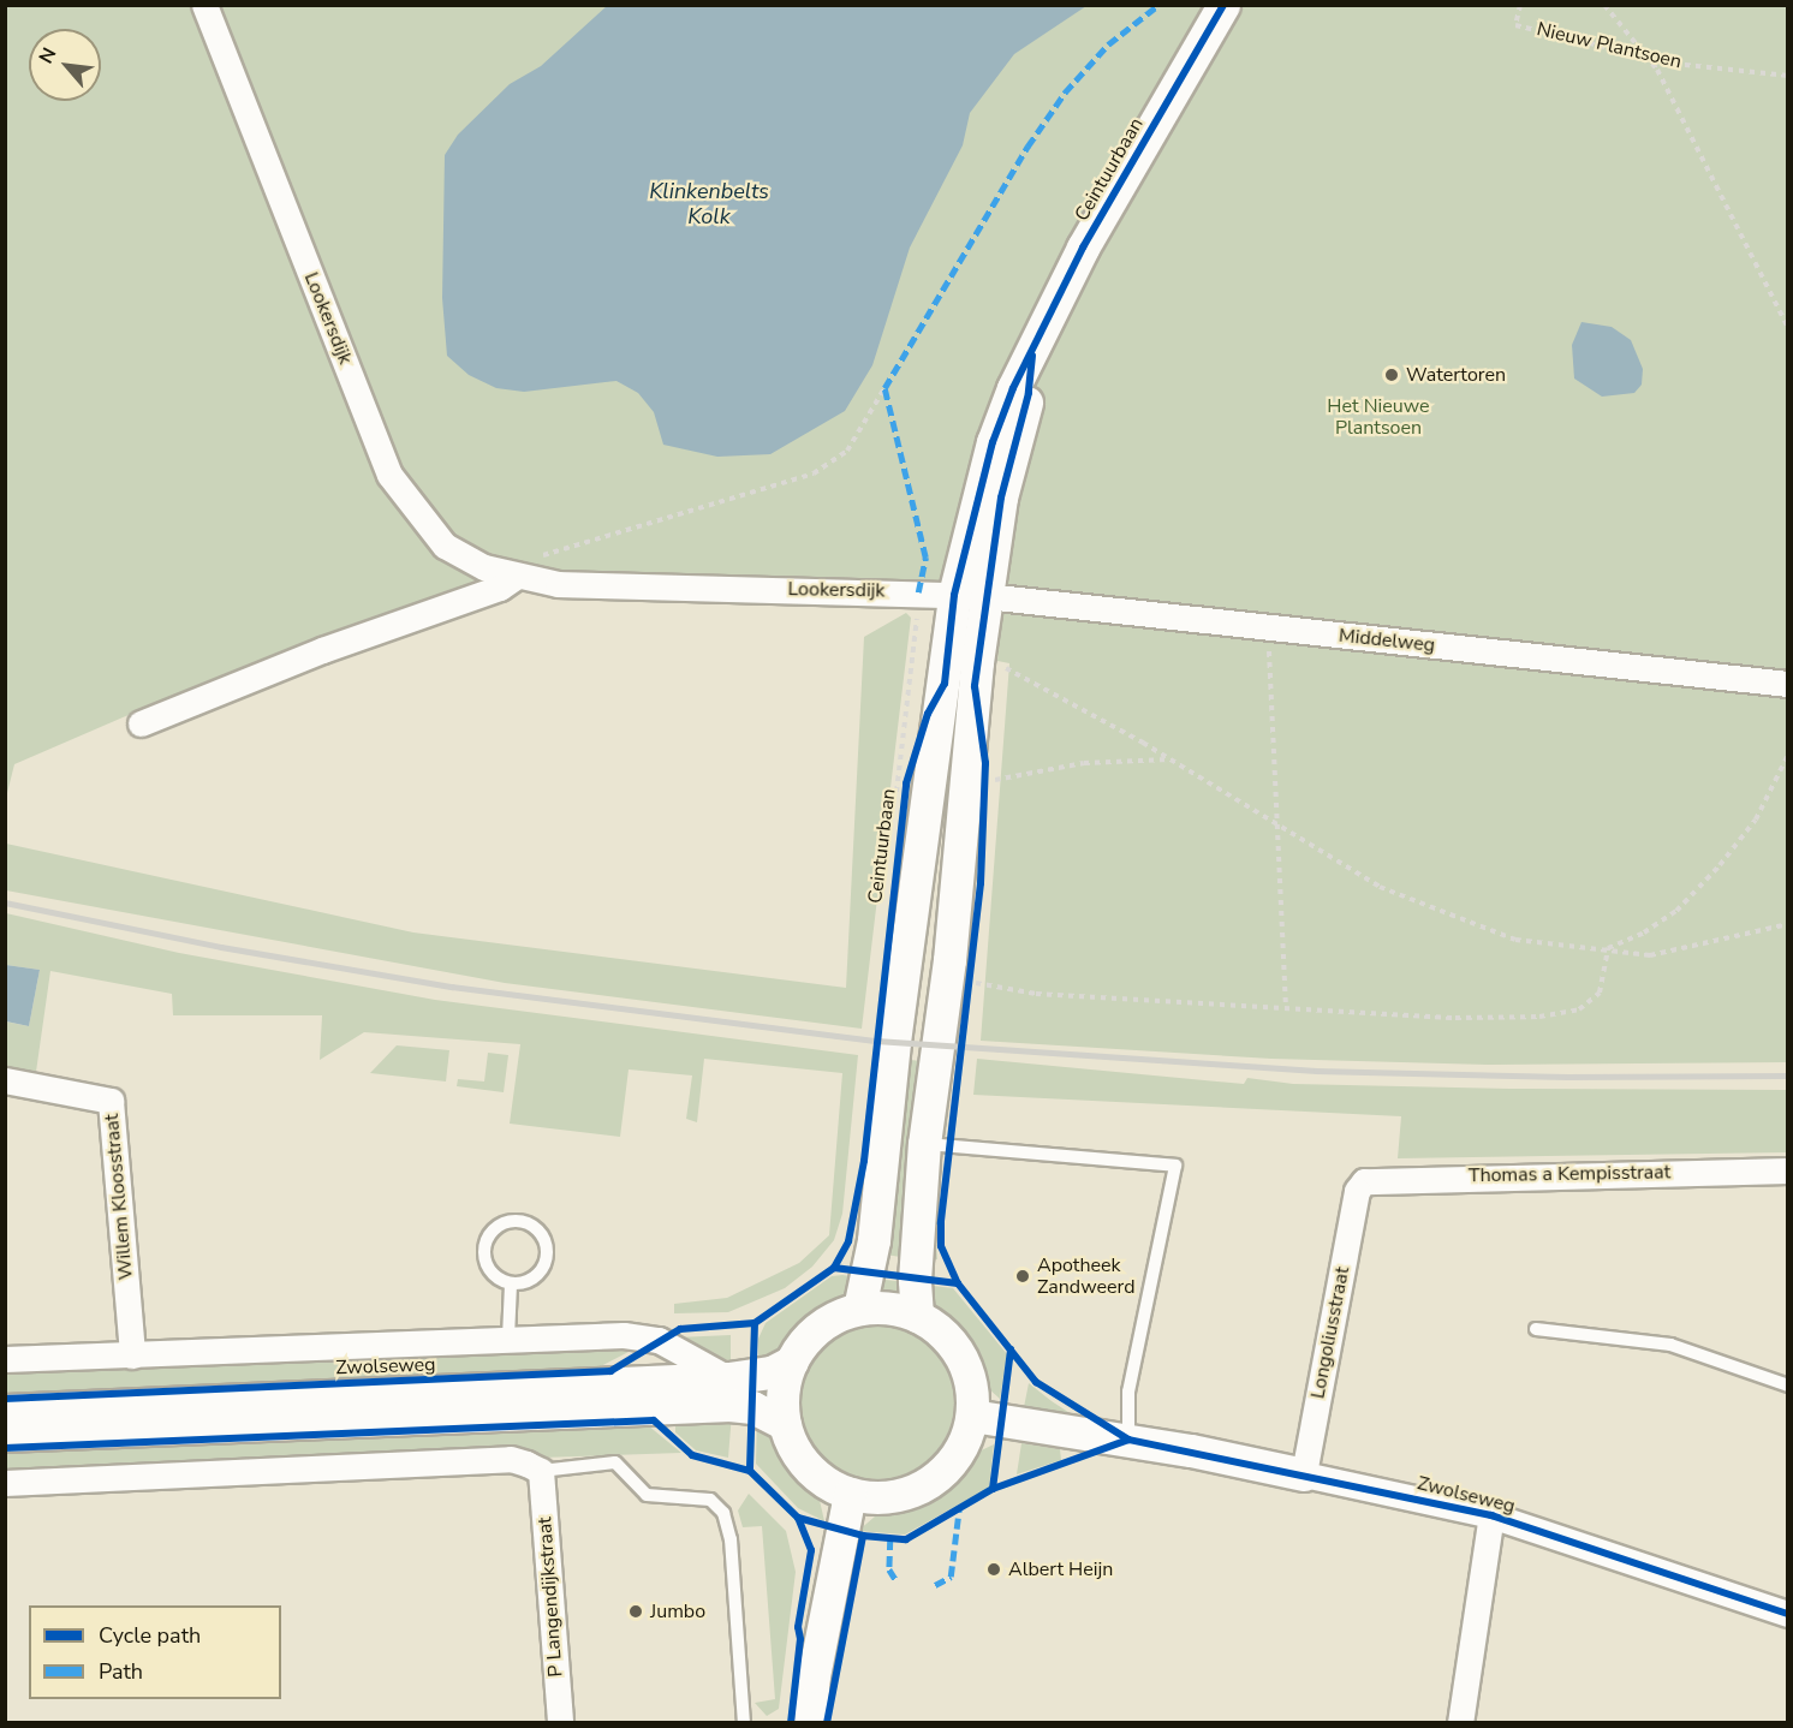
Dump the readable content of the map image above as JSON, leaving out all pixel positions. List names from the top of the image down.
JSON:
{
  "streets": {
    "street": [
      "Ceintuurbaan",
      "Lookersdijk",
      "Middelweg",
      "Thomas a Kempisstraat",
      "Willem Kloosstraat",
      "Longoliusstraat",
      "Zwolseweg",
      "P Langendijkstraat"
    ],
    "path": ["Nieuw Plantsoen"]
  },
  "crossings": [
    ["Ceintuurbaan", "Lookersdijk"],
    ["Ceintuurbaan", "Middelweg"],
    ["Ceintuurbaan", "Zwolseweg"],
    ["Lookersdijk", "Middelweg"],
    ["Thomas a Kempisstraat", "Longoliusstraat"],
    ["Willem Kloosstraat", "Zwolseweg"],
    ["Longoliusstraat", "Zwolseweg"]
  ],
  "water": ["Klinkenbelts Kolk"],
  "parks": ["Het Nieuwe Plantsoen"],
  "places": [
    "Watertoren",
    "Apotheek Zandweerd",
    "Albert Heijn",
    "Jumbo"
  ],
  "legend": ["Cycle path", "Path"],
  "north": "top left"
}
